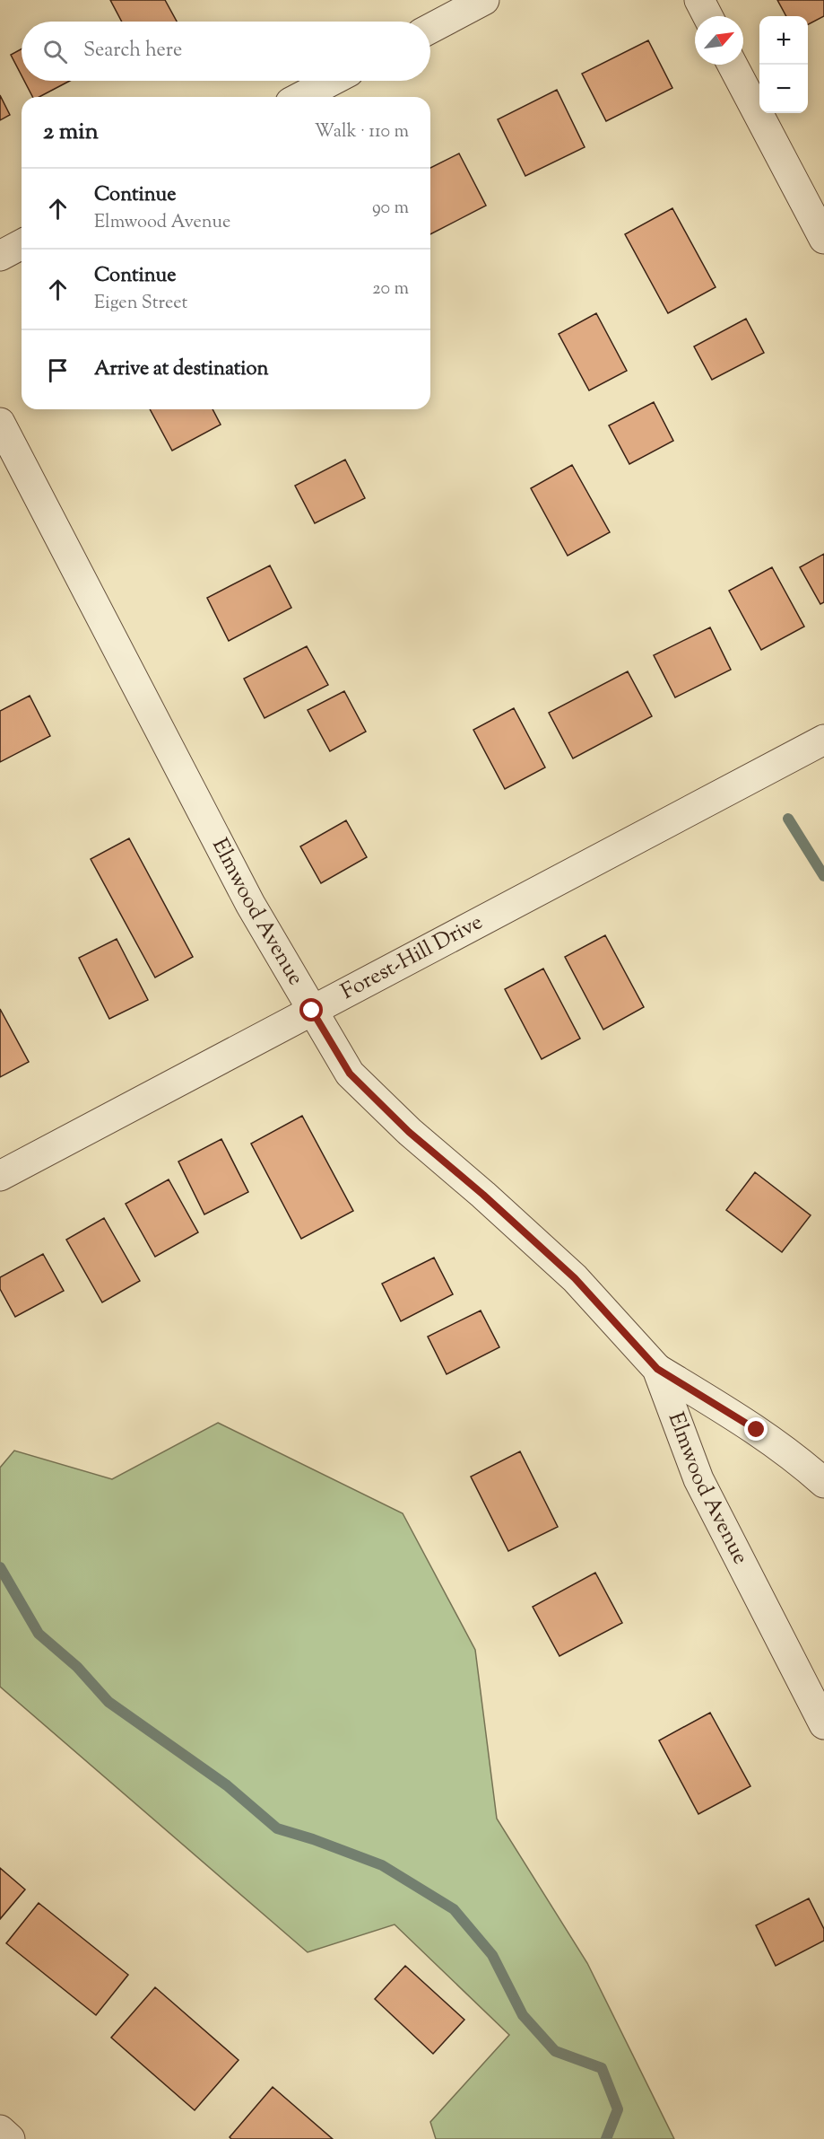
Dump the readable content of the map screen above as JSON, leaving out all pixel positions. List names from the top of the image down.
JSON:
{
  "streets": {
    "street": ["Elmwood Avenue", "Forest-Hill Drive"]
  },
  "crossings": [
    ["Elmwood Avenue", "Forest-Hill Drive"]
  ],
  "north": "top right",
  "page": {
    "map_buttons": ["+", "−"],
    "search": "Search here",
    "heading": ["2 min", "Walk · 110 m"],
    "list": [
      ["Continue", "Elmwood Avenue", "90 m"],
      ["Continue", "Eigen Street", "20 m"],
      "Arrive at destination"
    ]
  }
}
